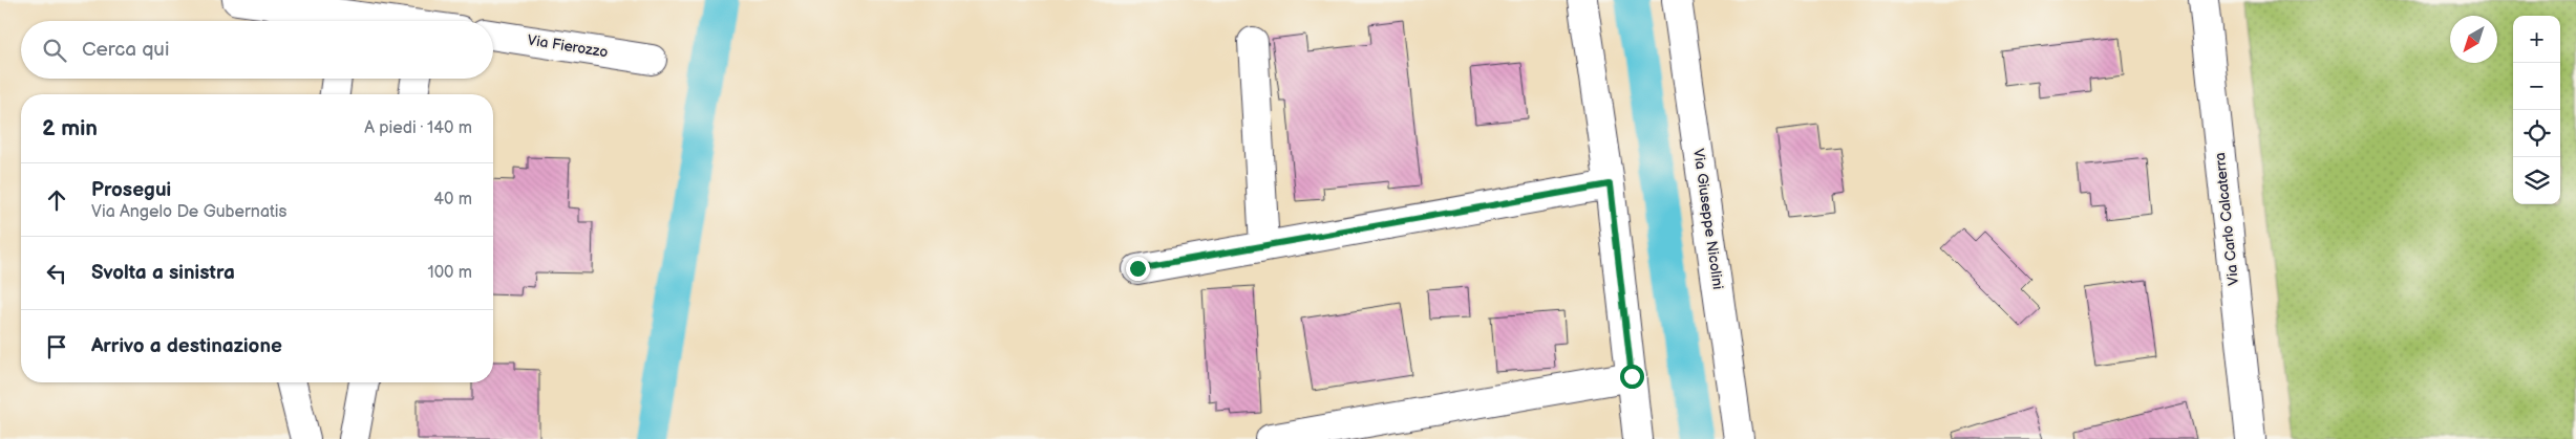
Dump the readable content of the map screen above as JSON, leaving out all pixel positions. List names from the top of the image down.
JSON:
{
  "streets": {
    "street": ["Via Fierozzo", "Via Giuseppe Nicolini", "Via Carlo Calcaterra"]
  },
  "north": "bottom left",
  "page": {
    "map_buttons": ["+", "−"],
    "search": "Cerca qui",
    "heading": ["2 min", "A piedi · 140 m"],
    "list": [
      ["Prosegui", "Via Angelo De Gubernatis", "40 m"],
      ["Svolta a sinistra", "100 m"],
      "Arrivo a destinazione"
    ]
  }
}
